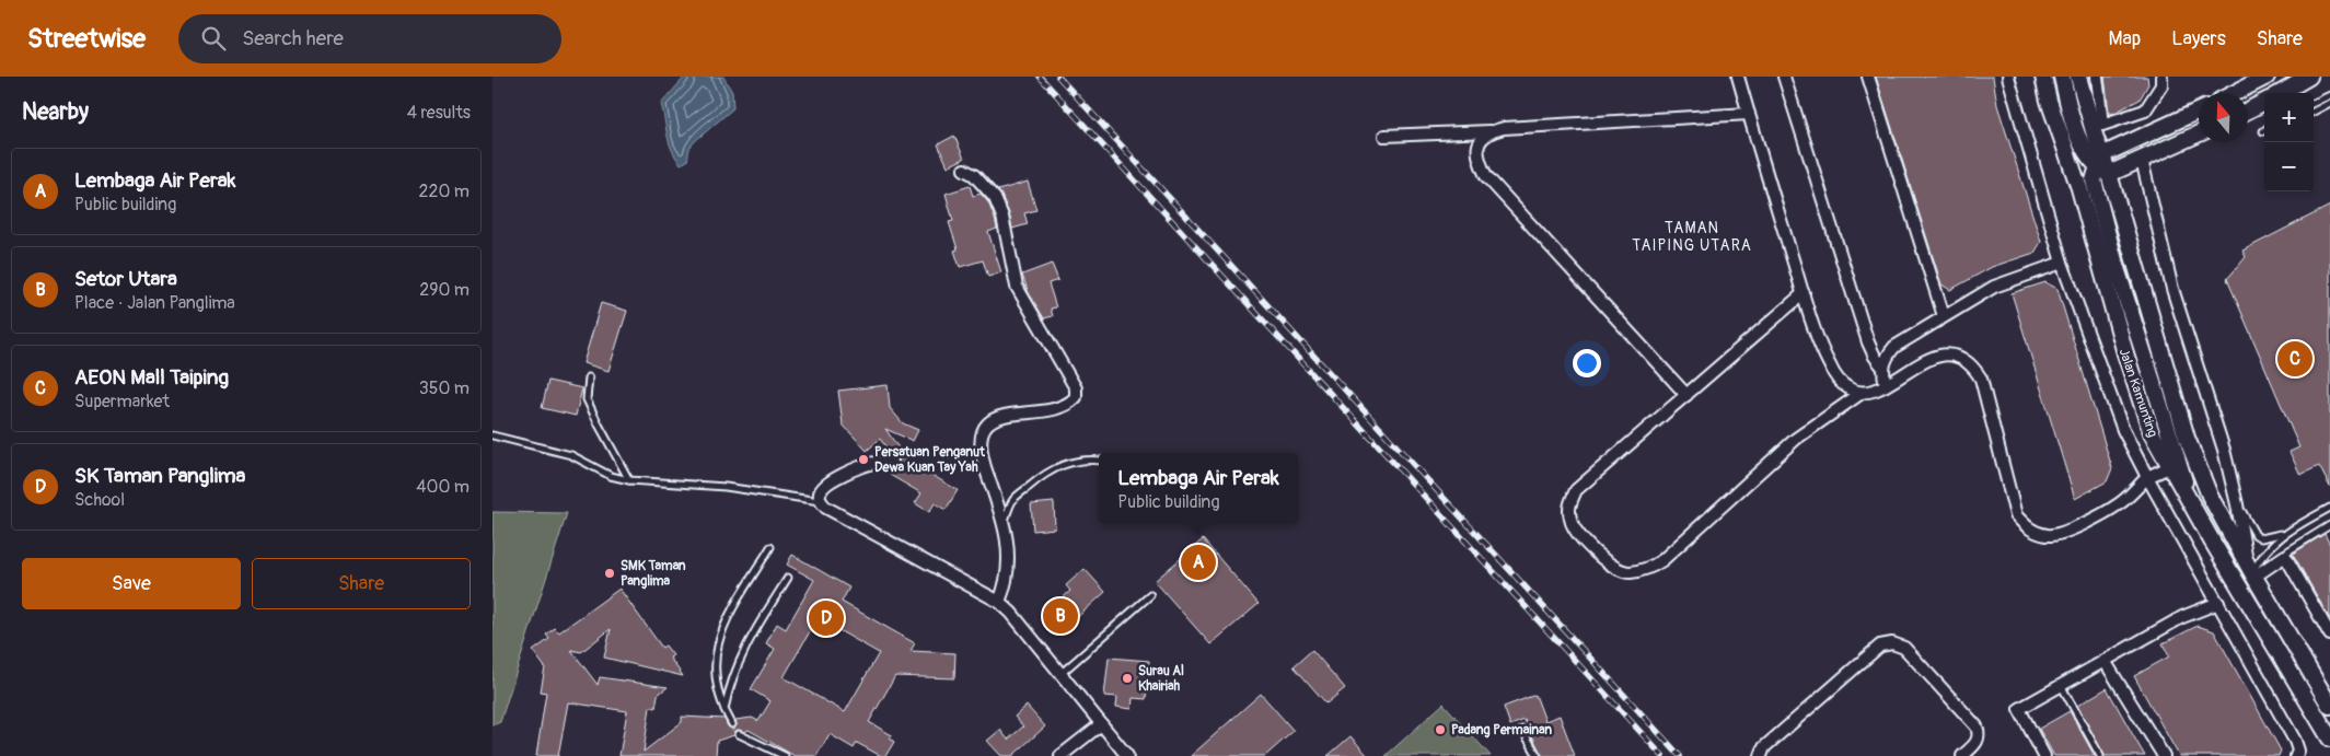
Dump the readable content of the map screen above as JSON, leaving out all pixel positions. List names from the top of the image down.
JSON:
{
  "streets": {
    "main road": ["Jalan Kamunting"]
  },
  "districts": ["TAMAN TAIPING UTARA"],
  "places": [
    "Persatuan Penganut Dewa Kuan Tay Yah",
    "SMK Taman Panglima",
    "Surau Al Khairiah",
    "Padang Permainan"
  ],
  "north": "top",
  "page": {
    "header": "Streetwise",
    "search": "Search here",
    "nav": ["Map", "Layers", "Share"],
    "heading": ["Nearby", "4 results"],
    "map_buttons": ["+", "−"],
    "list": [
      {
        "mark": "A",
        "name": "Lembaga Air Perak",
        "note": "Public building",
        "value": "220 m"
      },
      {
        "mark": "B",
        "name": "Setor Utara",
        "note": "Place · Jalan Panglima",
        "value": "290 m"
      },
      {
        "mark": "C",
        "name": "AEON Mall Taiping",
        "note": "Supermarket",
        "value": "350 m"
      },
      {
        "mark": "D",
        "name": "SK Taman Panglima",
        "note": "School",
        "value": "400 m"
      }
    ],
    "pins": [
      "C",
      "A",
      "B",
      "D"
    ],
    "popup": ["Lembaga Air Perak", "Public building"],
    "buttons": ["Save", "Share"]
  }
}
